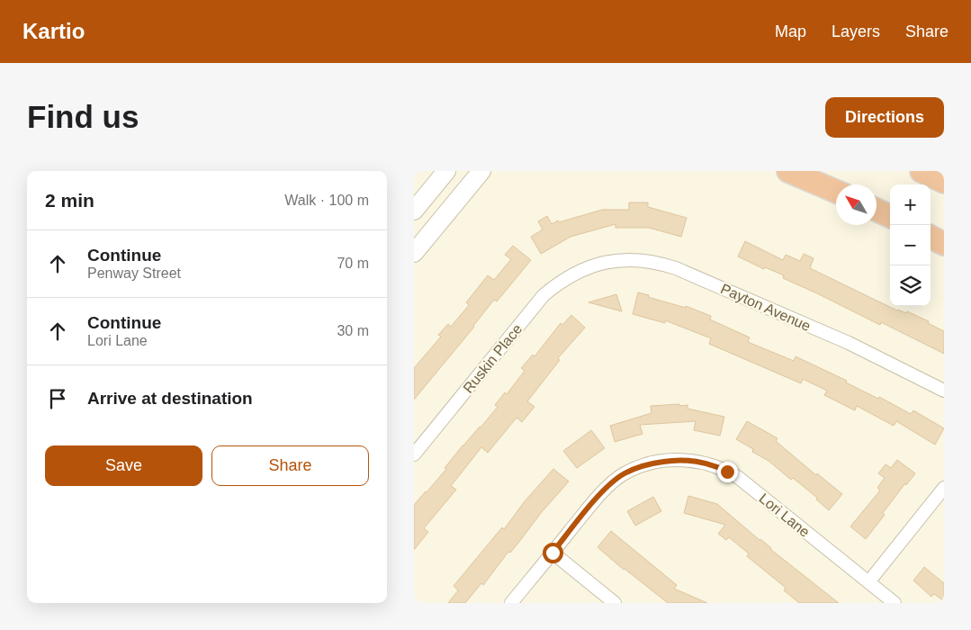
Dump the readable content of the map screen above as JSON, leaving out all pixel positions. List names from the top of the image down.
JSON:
{
  "streets": {
    "street": ["Payton Avenue", "Ruskin Place", "Lori Lane"]
  },
  "crossings": [
    ["Payton Avenue", "Ruskin Place"]
  ],
  "north": "top left",
  "page": {
    "header": "Kartio",
    "nav": ["Map", "Layers", "Share"],
    "buttons": [
      "Directions",
      ["Save", "Share"]
    ],
    "title": "Find us",
    "heading": ["2 min", "Walk · 100 m"],
    "map_buttons": ["+", "−"],
    "list": [
      ["Continue", "Penway Street", "70 m"],
      ["Continue", "Lori Lane", "30 m"],
      "Arrive at destination"
    ]
  }
}
